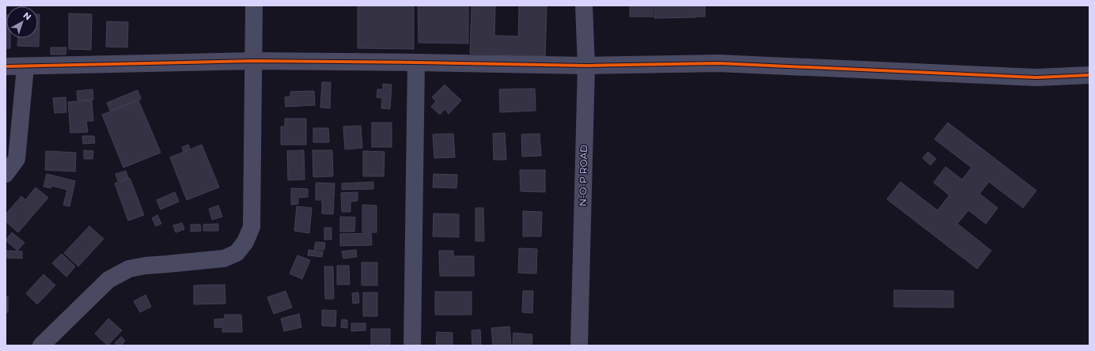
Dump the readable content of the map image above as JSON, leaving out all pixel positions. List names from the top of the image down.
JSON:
{
  "streets": {
    "street": ["N-O-P ROAD"]
  },
  "north": "top right"
}
